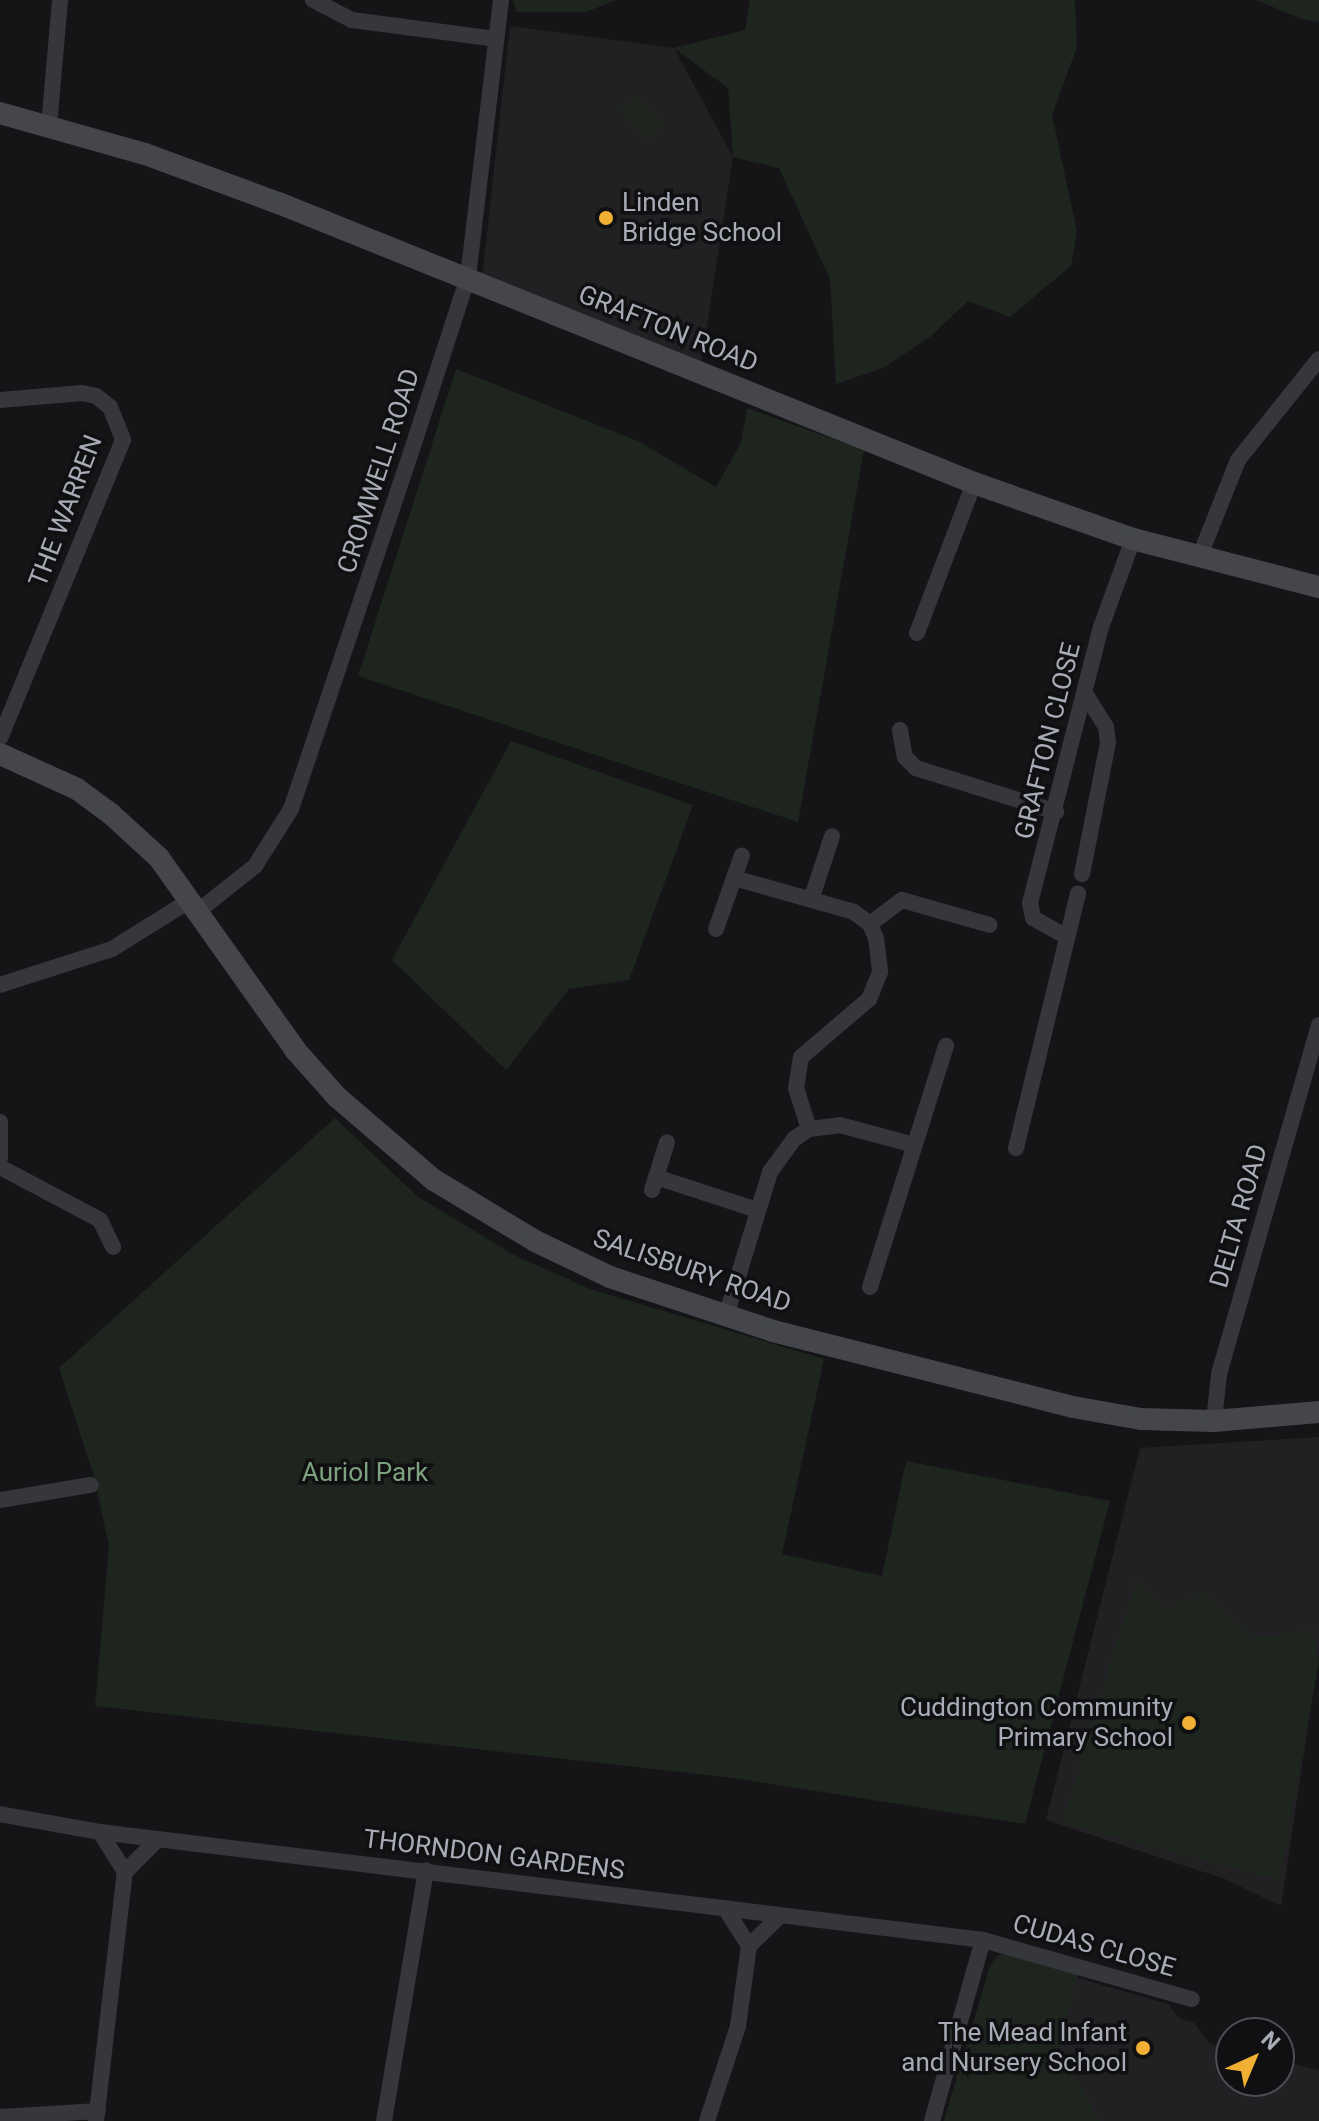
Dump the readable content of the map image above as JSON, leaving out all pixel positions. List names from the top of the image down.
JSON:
{
  "streets": {
    "street": [
      "GRAFTON ROAD",
      "CROMWELL ROAD",
      "THE WARREN",
      "GRAFTON CLOSE",
      "DELTA ROAD",
      "SALISBURY ROAD",
      "THORNDON GARDENS",
      "CUDAS CLOSE"
    ]
  },
  "crossings": [
    ["GRAFTON ROAD", "CROMWELL ROAD"],
    ["GRAFTON ROAD", "GRAFTON CLOSE"],
    ["CROMWELL ROAD", "SALISBURY ROAD"],
    ["DELTA ROAD", "SALISBURY ROAD"],
    ["THORNDON GARDENS", "CUDAS CLOSE"]
  ],
  "parks": ["Auriol Park"],
  "places": ["Linden Bridge School", "Cuddington Community Primary School", "The Mead Infant and Nursery School"],
  "north": "top right"
}
